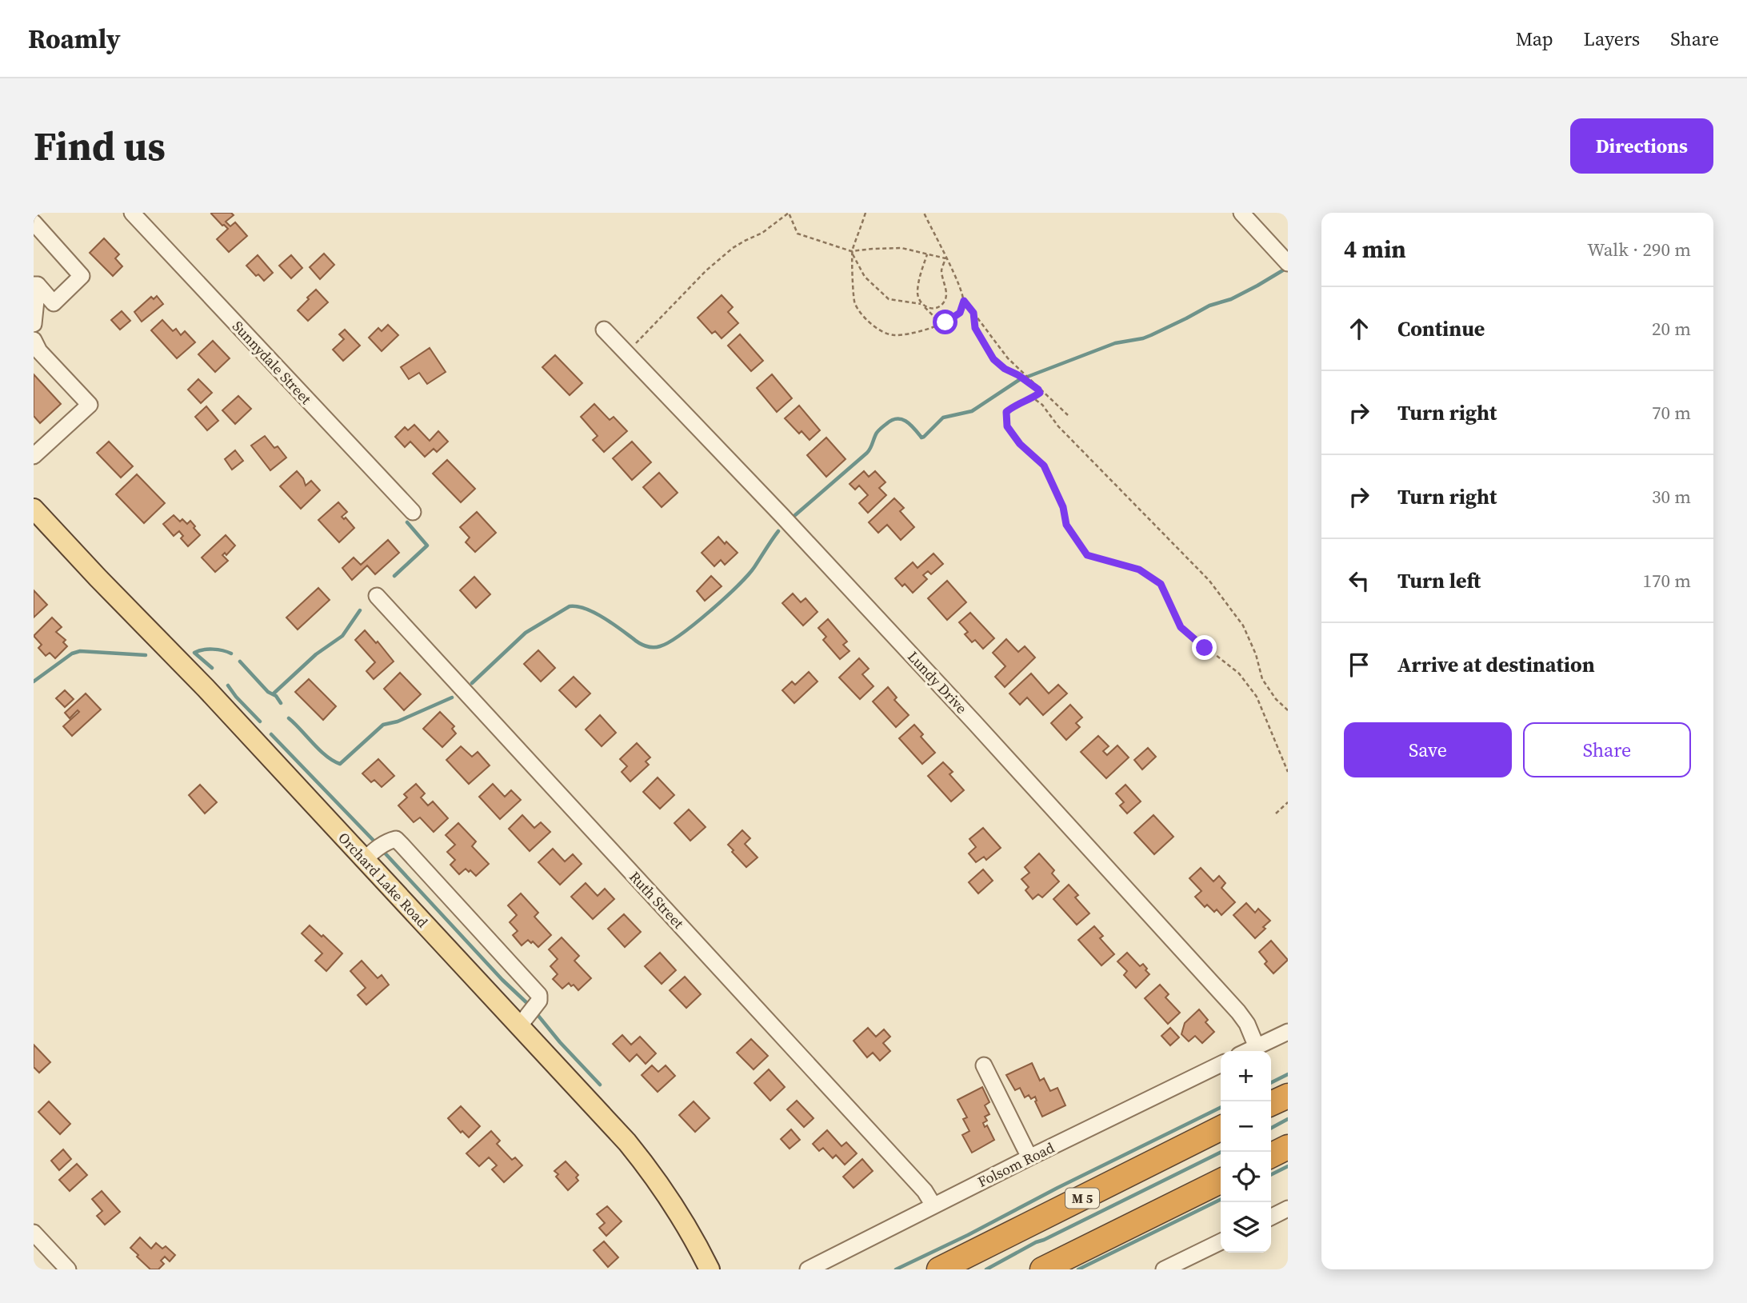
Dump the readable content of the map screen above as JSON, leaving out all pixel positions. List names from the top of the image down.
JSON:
{
  "streets": {
    "highway": ["M 5"],
    "main road": ["Orchard Lake Road"],
    "street": [
      "Sunnydale Street",
      "Lundy Drive",
      "Ruth Street",
      "Folsom Road"
    ]
  },
  "crossings": [
    ["Ruth Street", "Folsom Road"]
  ],
  "page": {
    "header": "Roamly",
    "nav": ["Map", "Layers", "Share"],
    "buttons": [
      "Directions",
      ["Save", "Share"]
    ],
    "title": "Find us",
    "heading": ["4 min", "Walk · 290 m"],
    "list": [
      ["Continue", "20 m"],
      ["Turn right", "70 m"],
      ["Turn right", "30 m"],
      ["Turn left", "170 m"],
      "Arrive at destination"
    ],
    "map_buttons": ["+", "−"]
  }
}
